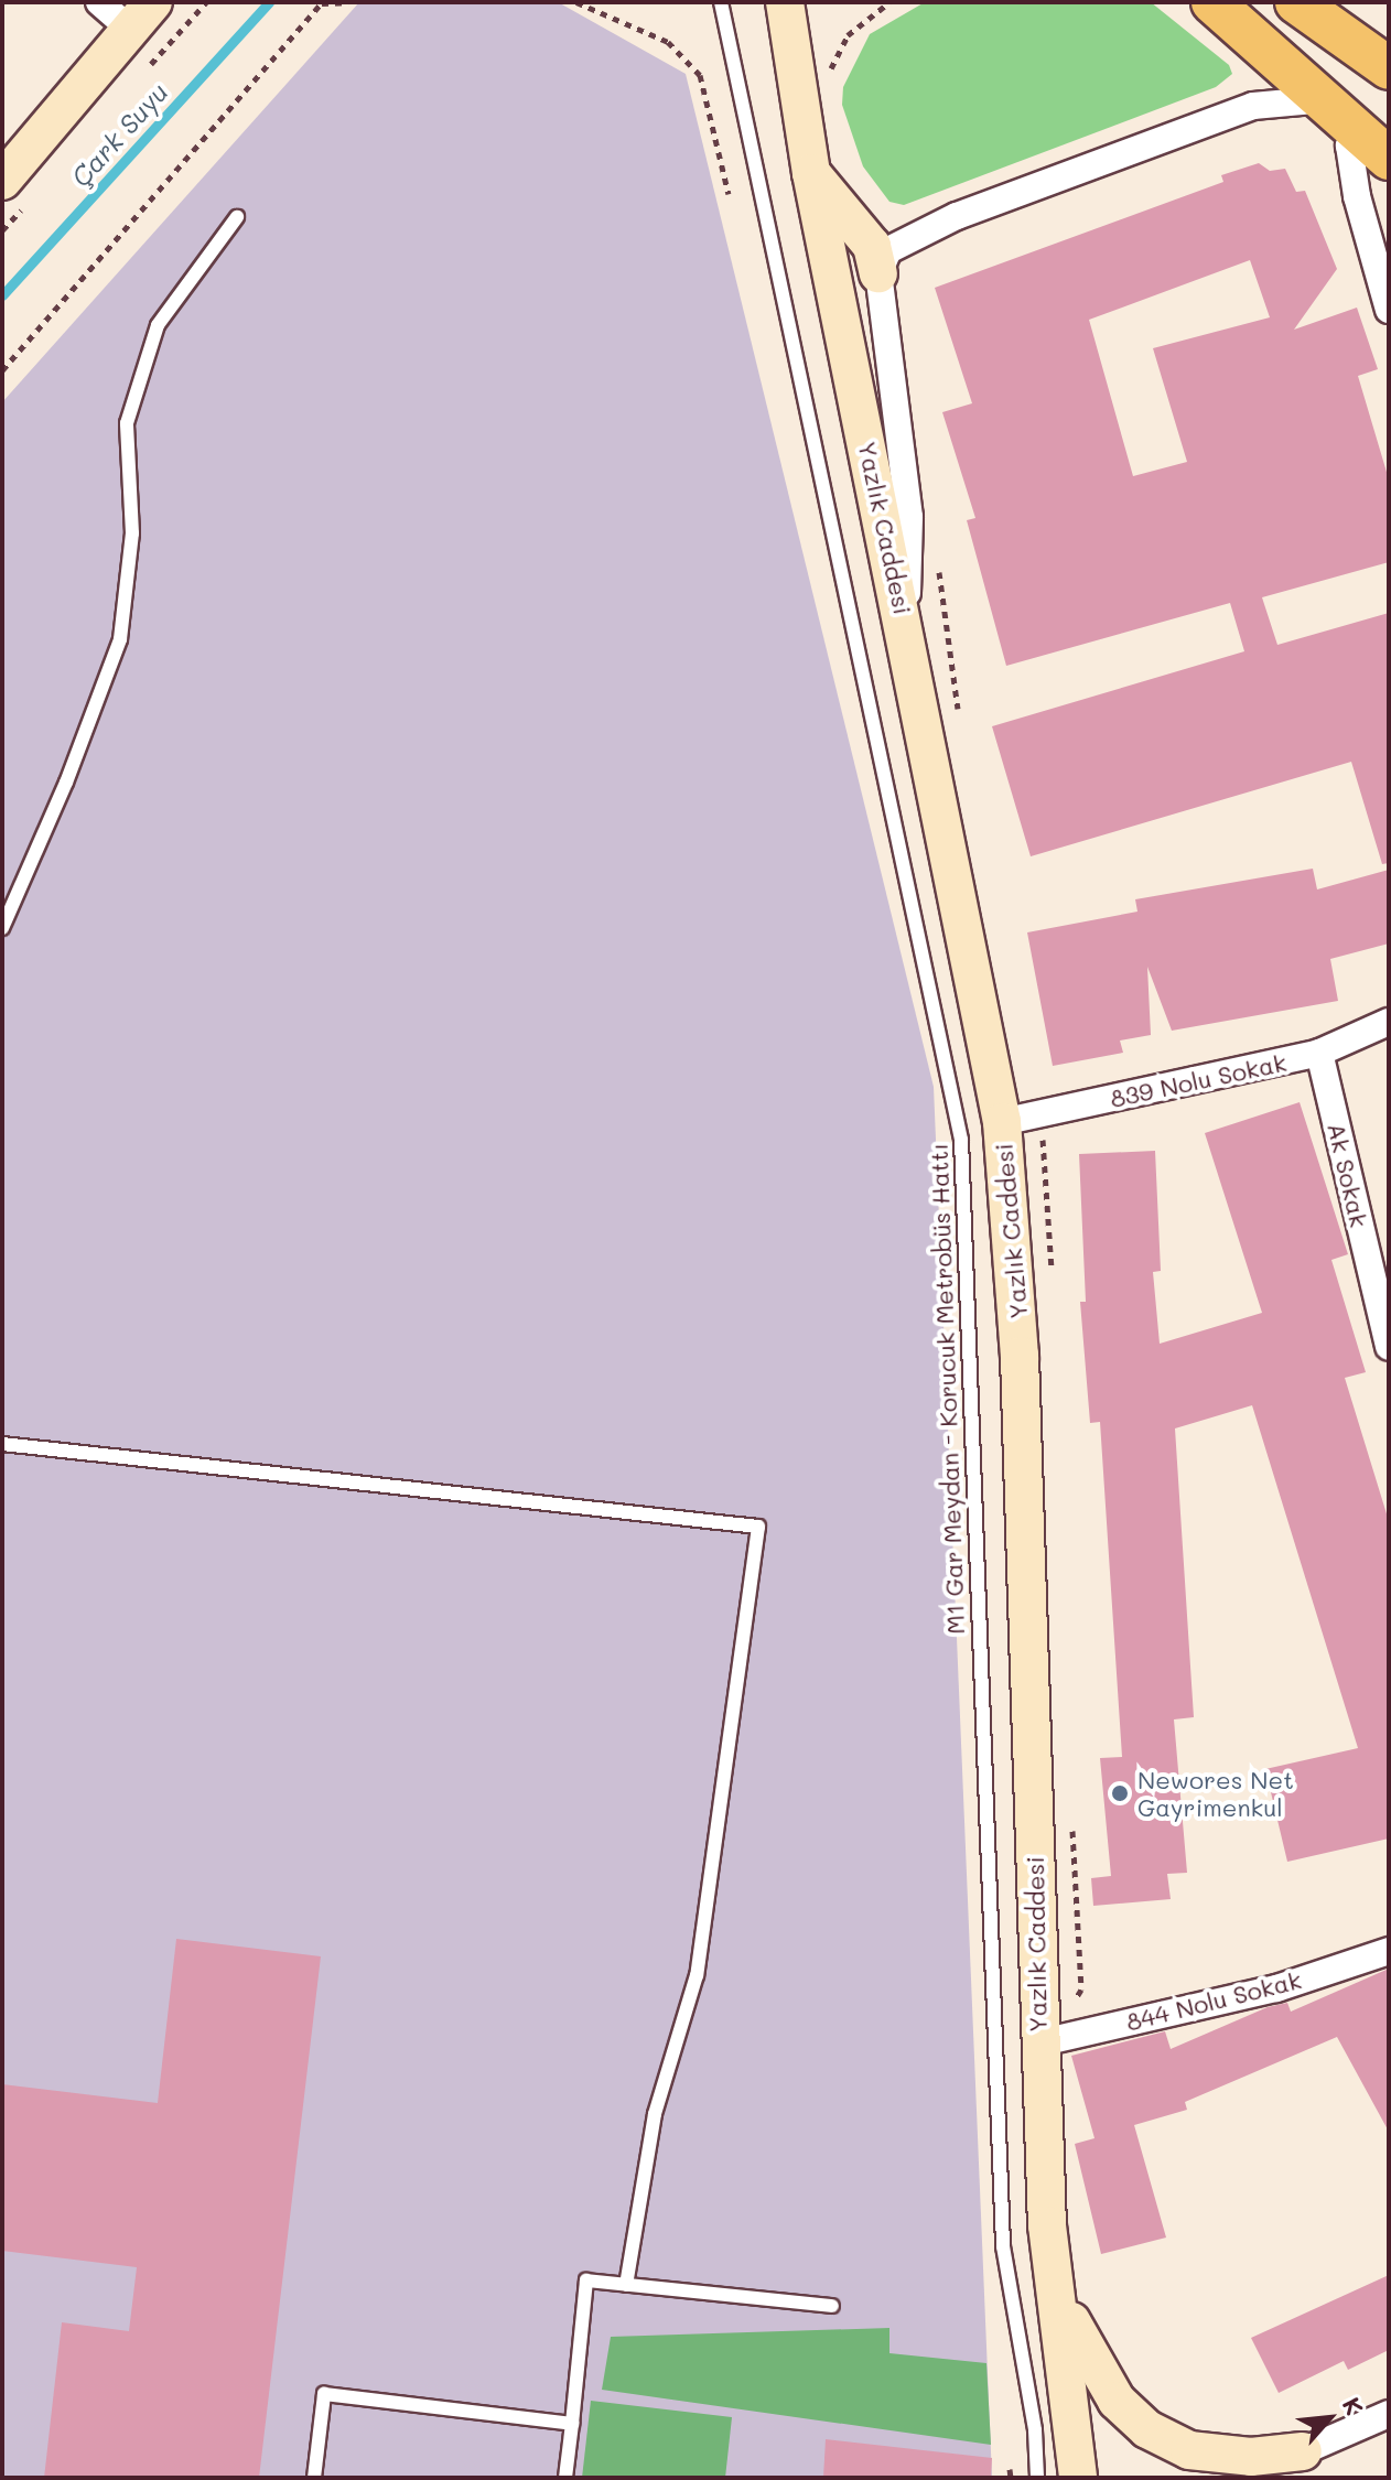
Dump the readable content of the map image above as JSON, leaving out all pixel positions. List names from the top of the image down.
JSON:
{
  "streets": {
    "main road": ["Yazlık Caddesi"],
    "street": ["839 Nolu Sokak", "Ak Sokak", "844 Nolu Sokak"],
    "lane": ["M1 Gar Meydan - Korucuk Metrobüs Hattı"]
  },
  "crossings": [
    ["Yazlık Caddesi", "839 Nolu Sokak"],
    ["Yazlık Caddesi", "844 Nolu Sokak"],
    ["839 Nolu Sokak", "Ak Sokak"]
  ],
  "water": ["Çark Suyu"],
  "places": ["Newores Net Gayrimenkul"],
  "north": "top right"
}
